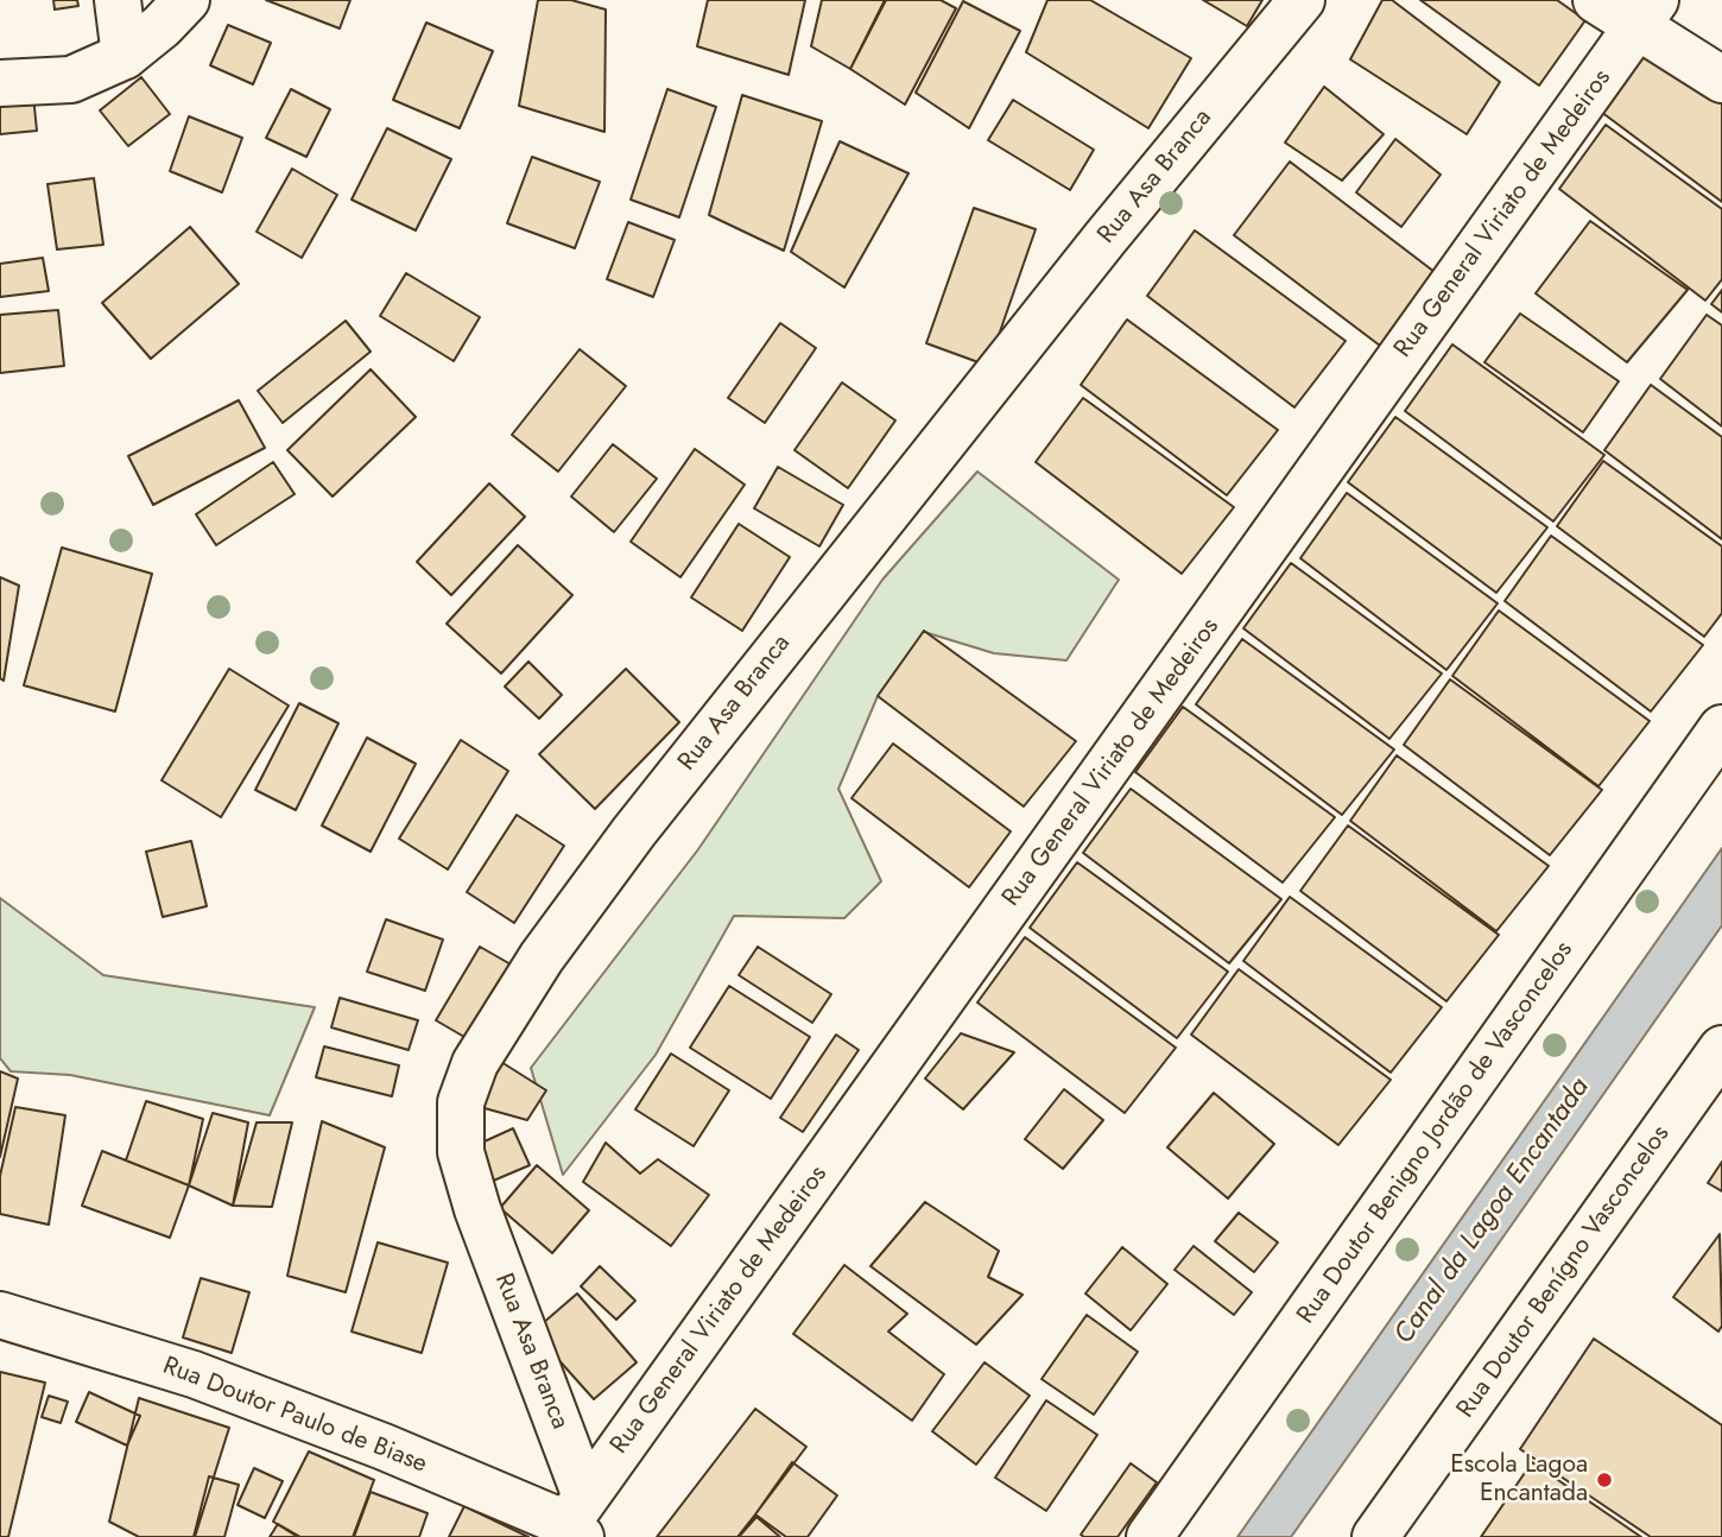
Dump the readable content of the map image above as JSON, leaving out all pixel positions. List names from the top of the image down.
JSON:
{
  "streets": {
    "street": [
      "Rua Asa Branca",
      "Rua General Viriato de Medeiros",
      "Rua Doutor Benigno Jordão de Vasconcelos",
      "Rua Doutor Benígno Vasconcelos",
      "Rua Doutor Paulo de Biase"
    ]
  },
  "crossings": [
    ["Rua Asa Branca", "Rua General Viriato de Medeiros"],
    ["Rua Asa Branca", "Rua Doutor Paulo de Biase"],
    ["Rua General Viriato de Medeiros", "Rua Doutor Paulo de Biase"]
  ],
  "water": ["Canal da Lagoa Encantada"],
  "places": ["Escola Lagoa Encantada"]
}
